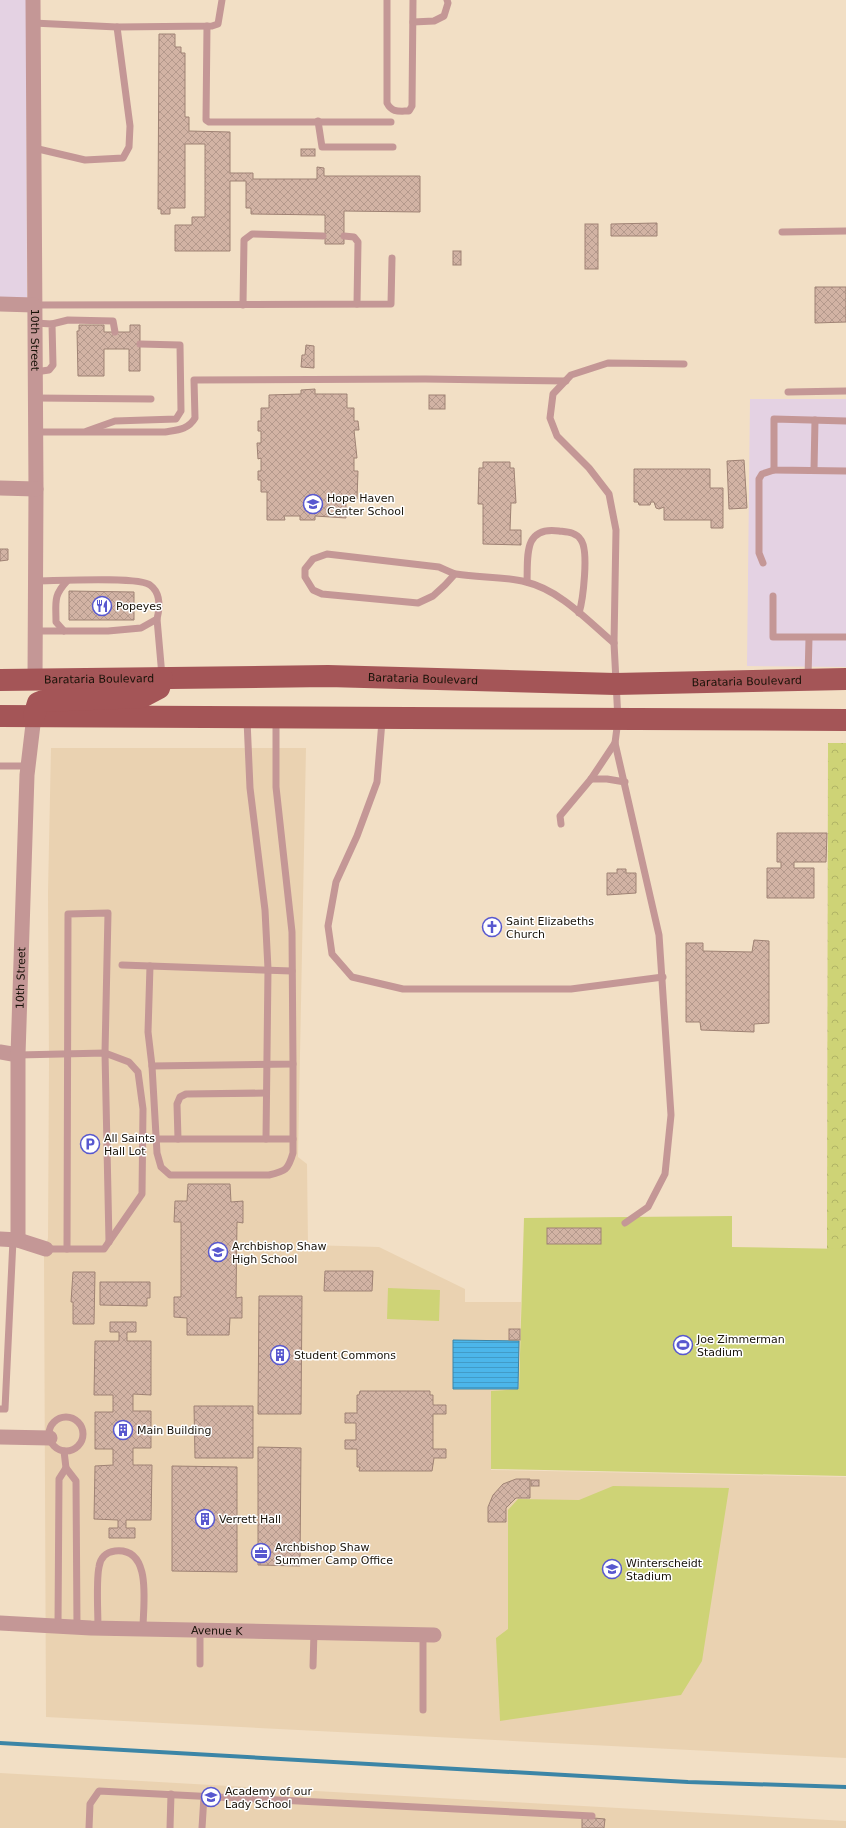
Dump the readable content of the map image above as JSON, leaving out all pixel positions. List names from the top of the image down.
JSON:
{
  "streets": {
    "main road": ["Barataria Boulevard"],
    "street": ["10th Street", "Avenue K"]
  },
  "crossings": [
    ["10th Street", "Barataria Boulevard"]
  ],
  "places": {
    "school or university": [
      "Hope Haven Center School",
      "Archbishop Shaw High School",
      "Winterscheidt Stadium",
      "Academy of our Lady School"
    ],
    "restaurant": ["Popeyes"],
    "church": ["Saint Elizabeths Church"],
    "parking": ["All Saints Hall Lot"],
    "sports": ["Joe Zimmerman Stadium"],
    "building": ["Student Commons", "Main Building", "Verrett Hall"],
    "office": ["Archbishop Shaw Summer Camp Office"]
  }
}
